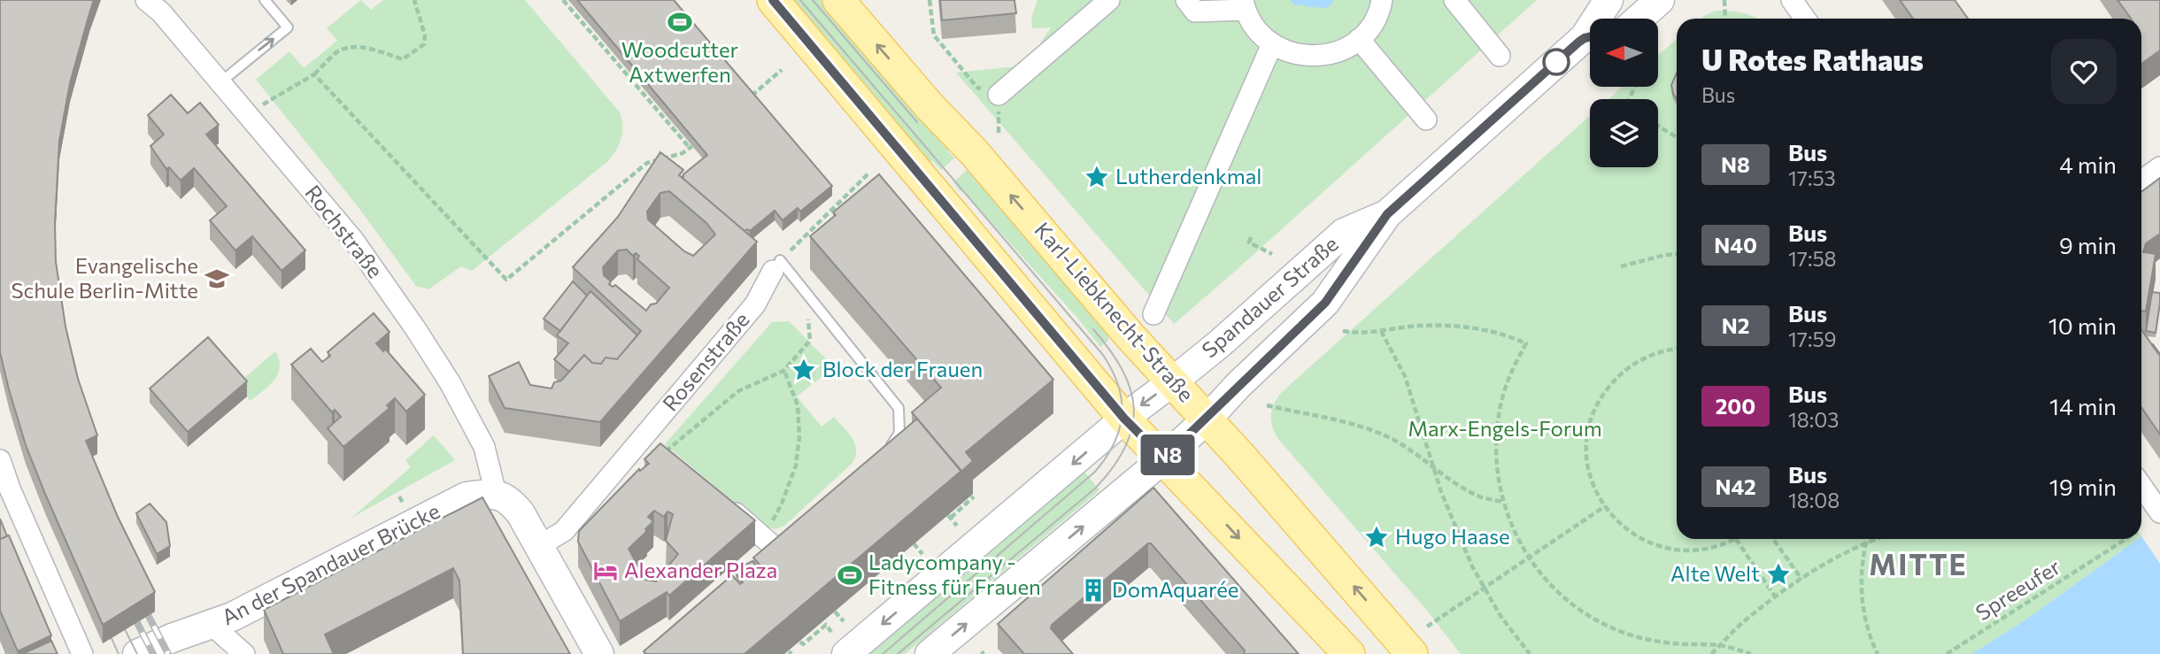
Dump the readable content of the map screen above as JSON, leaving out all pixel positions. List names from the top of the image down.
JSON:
{
  "streets": {
    "main road": ["Karl-Liebknecht-Straße"],
    "street": [
      "Rochstraße",
      "Spandauer Straße",
      "Rosenstraße",
      "An der Spandauer Brücke"
    ],
    "path": ["Spreeufer"]
  },
  "crossings": [
    ["Rochstraße", "An der Spandauer Brücke"],
    ["Spandauer Straße", "Karl-Liebknecht-Straße"]
  ],
  "districts": ["MITTE"],
  "parks": ["Marx-Engels-Forum"],
  "places": {
    "sports": ["Woodcutter Axtwerfen", "Ladycompany - Fitness für Frauen"],
    "place": [
      "Lutherdenkmal",
      "Block der Frauen",
      "Hugo Haase",
      "Alte Welt"
    ],
    "school or university": ["Evangelische Schule Berlin-Mitte"],
    "hotel": ["Alexander Plaza"],
    "building": ["DomAquarée"]
  },
  "lines": ["bus line N8"],
  "north": "left",
  "page": {
    "on_map": "N8",
    "heading": ["U Rotes Rathaus", "Bus"],
    "list": [
      {
        "mark": "N8",
        "name": "Bus",
        "note": "17:53",
        "value": "4 min"
      },
      {
        "mark": "N40",
        "name": "Bus",
        "note": "17:58",
        "value": "9 min"
      },
      {
        "mark": "N2",
        "name": "Bus",
        "note": "17:59",
        "value": "10 min"
      },
      {
        "mark": "200",
        "name": "Bus",
        "note": "18:03",
        "value": "14 min"
      },
      {
        "mark": "N42",
        "name": "Bus",
        "note": "18:08",
        "value": "19 min"
      }
    ]
  }
}
